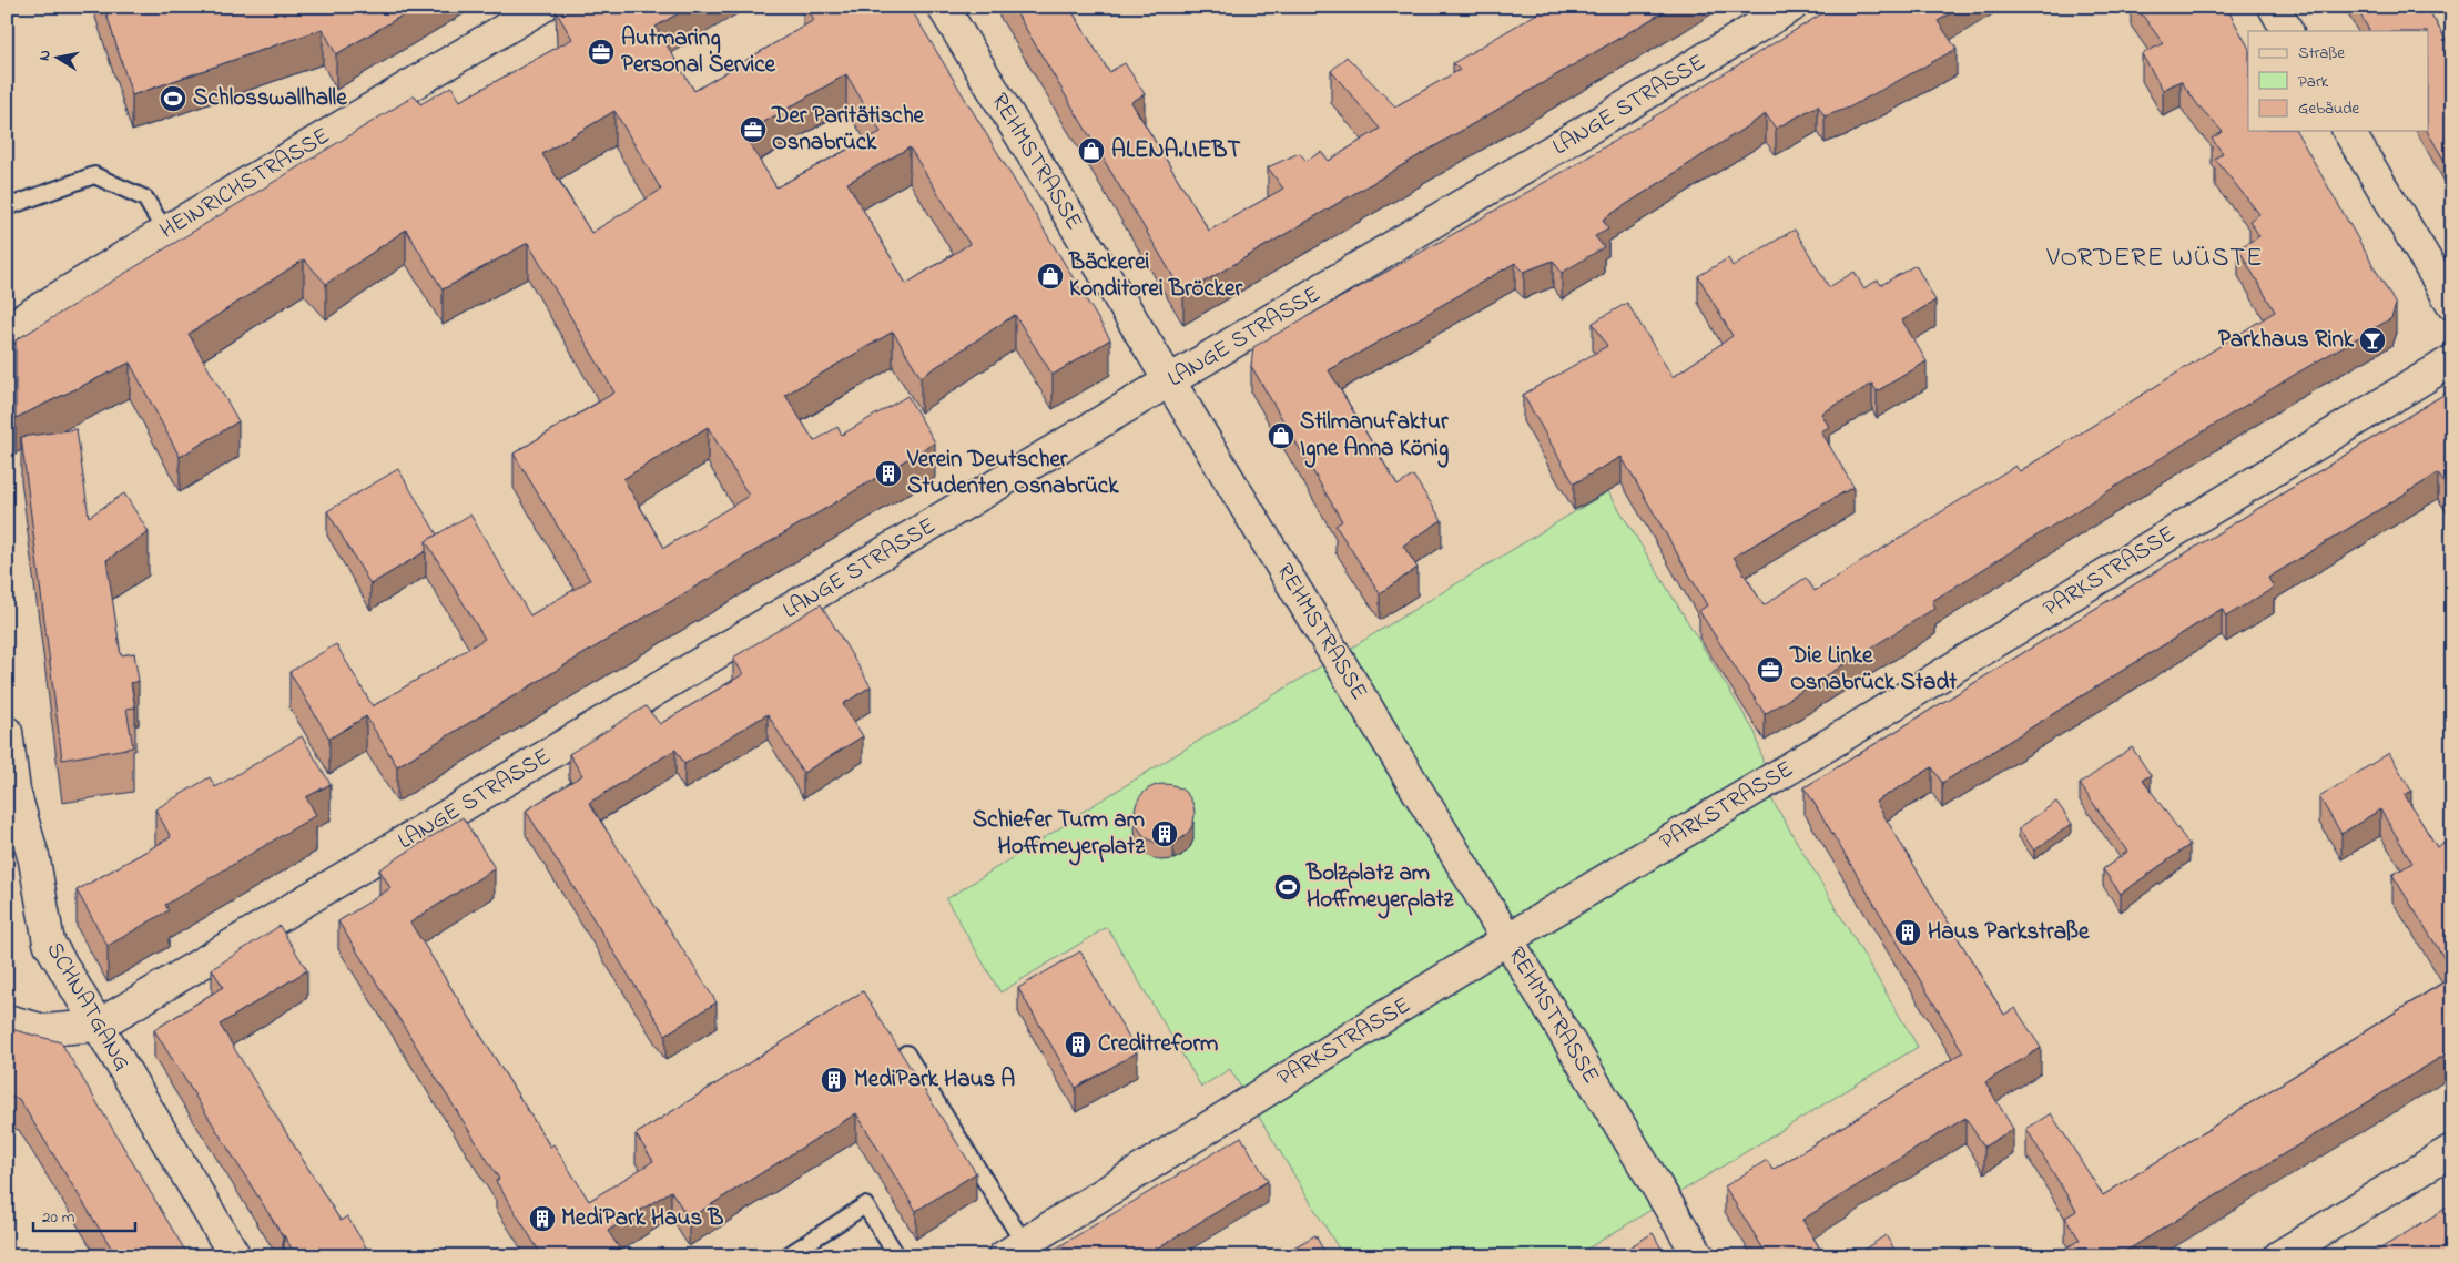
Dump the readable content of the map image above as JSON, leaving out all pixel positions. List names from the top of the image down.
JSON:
{
  "streets": {
    "street": [
      "LANGE STRASSE",
      "REHMSTRASSE",
      "HEINRICHSTRASSE",
      "PARKSTRASSE",
      "SCHNATGANG"
    ]
  },
  "crossings": [
    ["LANGE STRASSE", "REHMSTRASSE"],
    ["LANGE STRASSE", "SCHNATGANG"],
    ["REHMSTRASSE", "PARKSTRASSE"]
  ],
  "districts": ["VORDERE WÜSTE"],
  "places": {
    "office": ["Autmaring Personal Service", "Der Paritätische Osnabrück", "Die Linke Osnabrück Stadt"],
    "sports": ["Schlosswallhalle", "Bolzplatz am Hoffmeyerplatz"],
    "shop": ["ALENA.LIEBT", "Bäckerei Konditorei Bröcker", "Stilmanufaktur Igne Anna König"],
    "bar": ["Parkhaus Rink"],
    "building": [
      "Verein Deutscher Studenten Osnabrück",
      "Schiefer Turm am Hoffmeyerplatz",
      "Haus Parkstraße",
      "Creditreform",
      "MediPark Haus A",
      "MediPark Haus B"
    ]
  },
  "legend": ["Straße", "Park", "Gebäude"],
  "scale_bar": "20 m",
  "north": "left"
}
